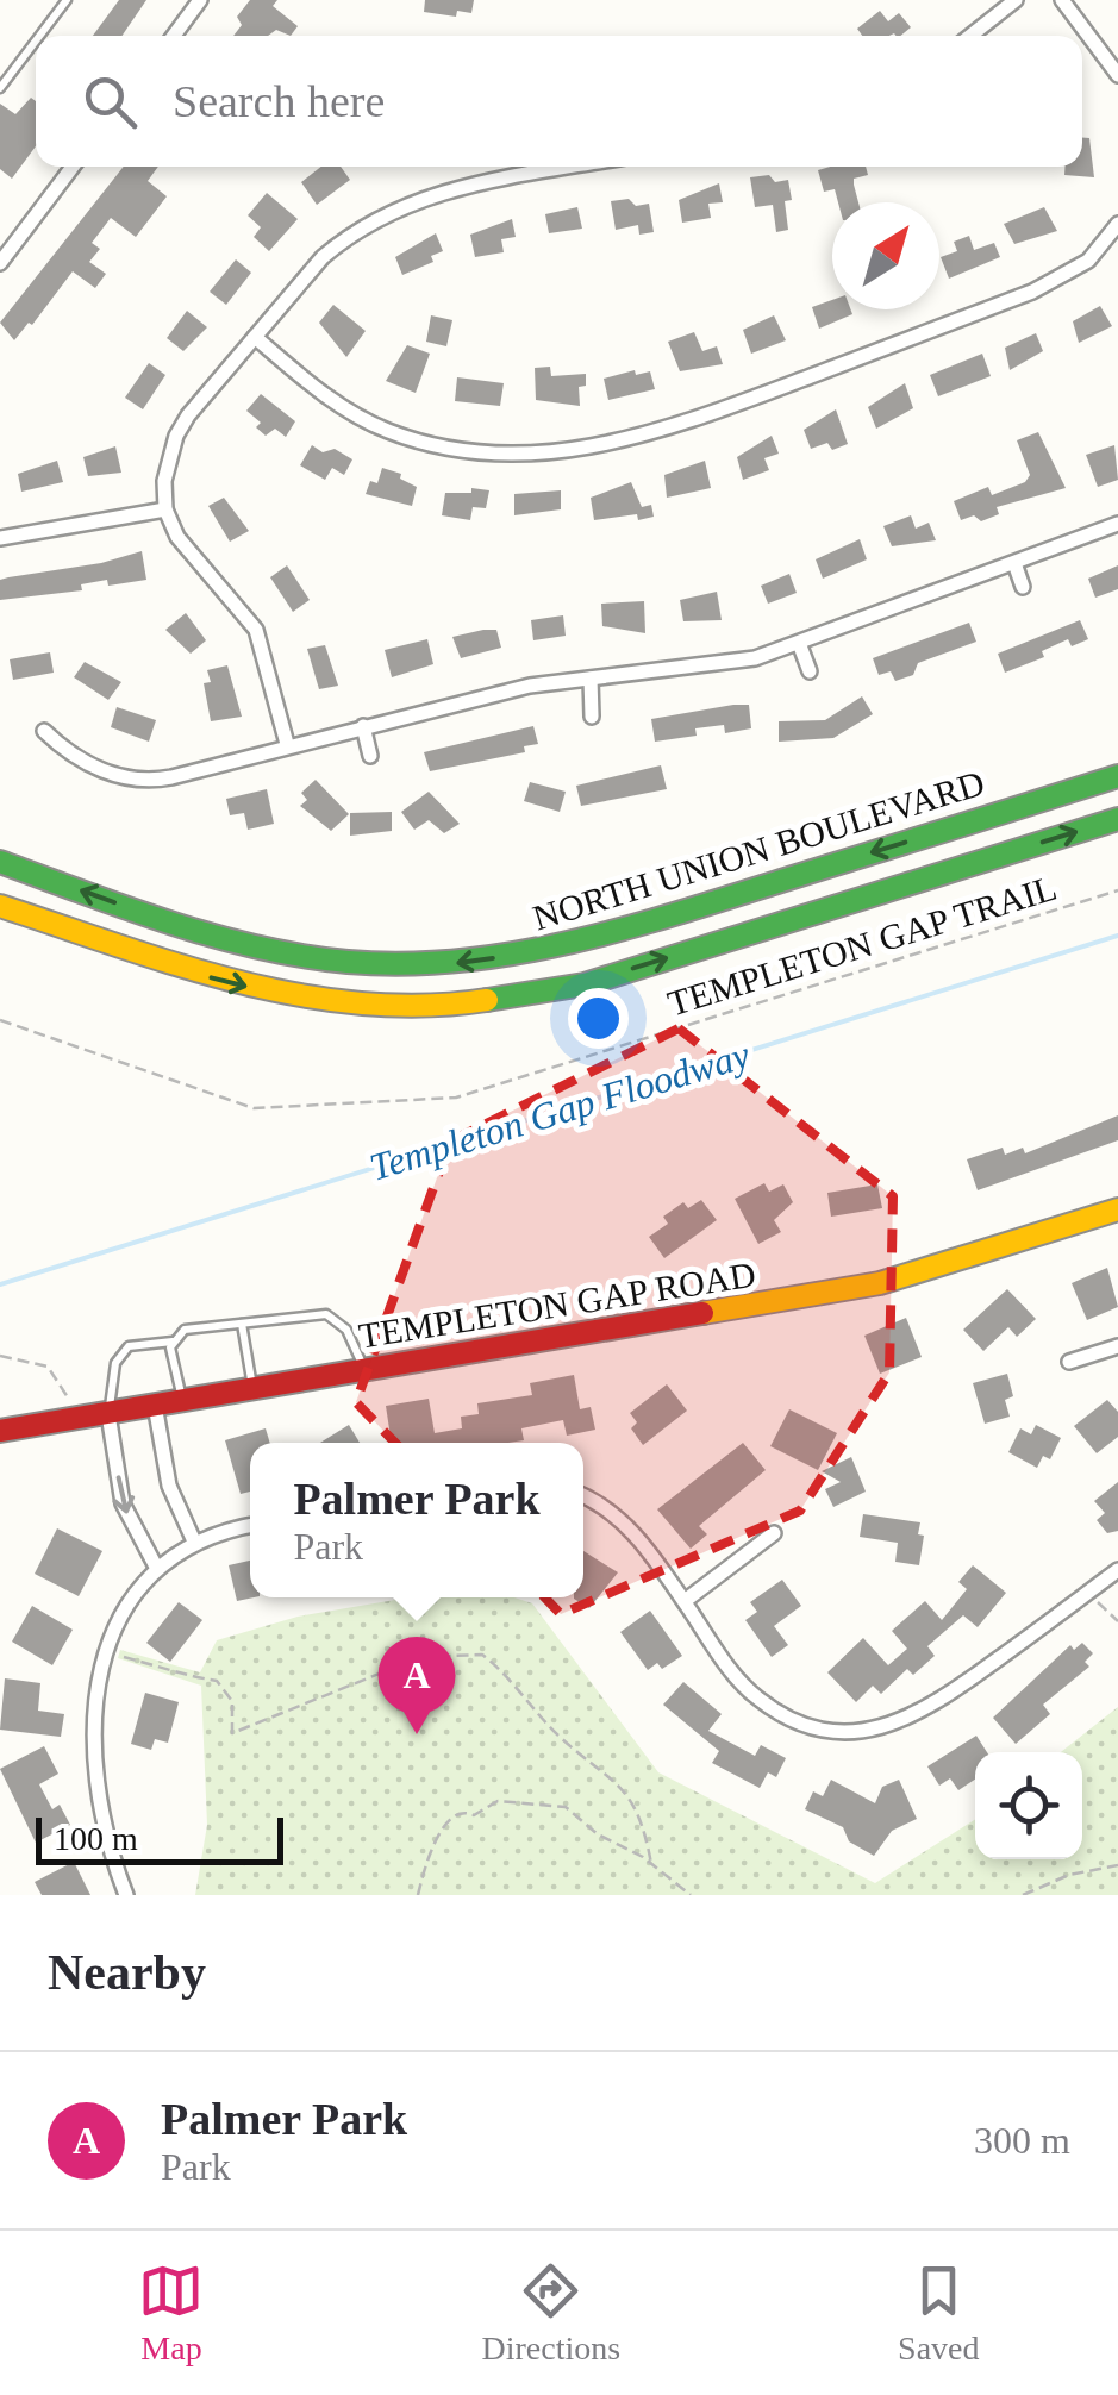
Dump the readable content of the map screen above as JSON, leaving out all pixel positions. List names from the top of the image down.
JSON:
{
  "streets": {
    "main road": ["NORTH UNION BOULEVARD", "TEMPLETON GAP ROAD"],
    "path": ["TEMPLETON GAP TRAIL"]
  },
  "water": ["Templeton Gap Floodway"],
  "scale_bar": "100 m",
  "north": "top right",
  "page": {
    "search": "Search here",
    "popup": ["Palmer Park", "Park"],
    "pins": "A",
    "scale": "100 m",
    "heading": "Nearby",
    "list": [
      {
        "mark": "A",
        "name": "Palmer Park",
        "note": "Park",
        "value": "300 m"
      }
    ],
    "nav": ["Map", "Directions", "Saved"]
  }
}
